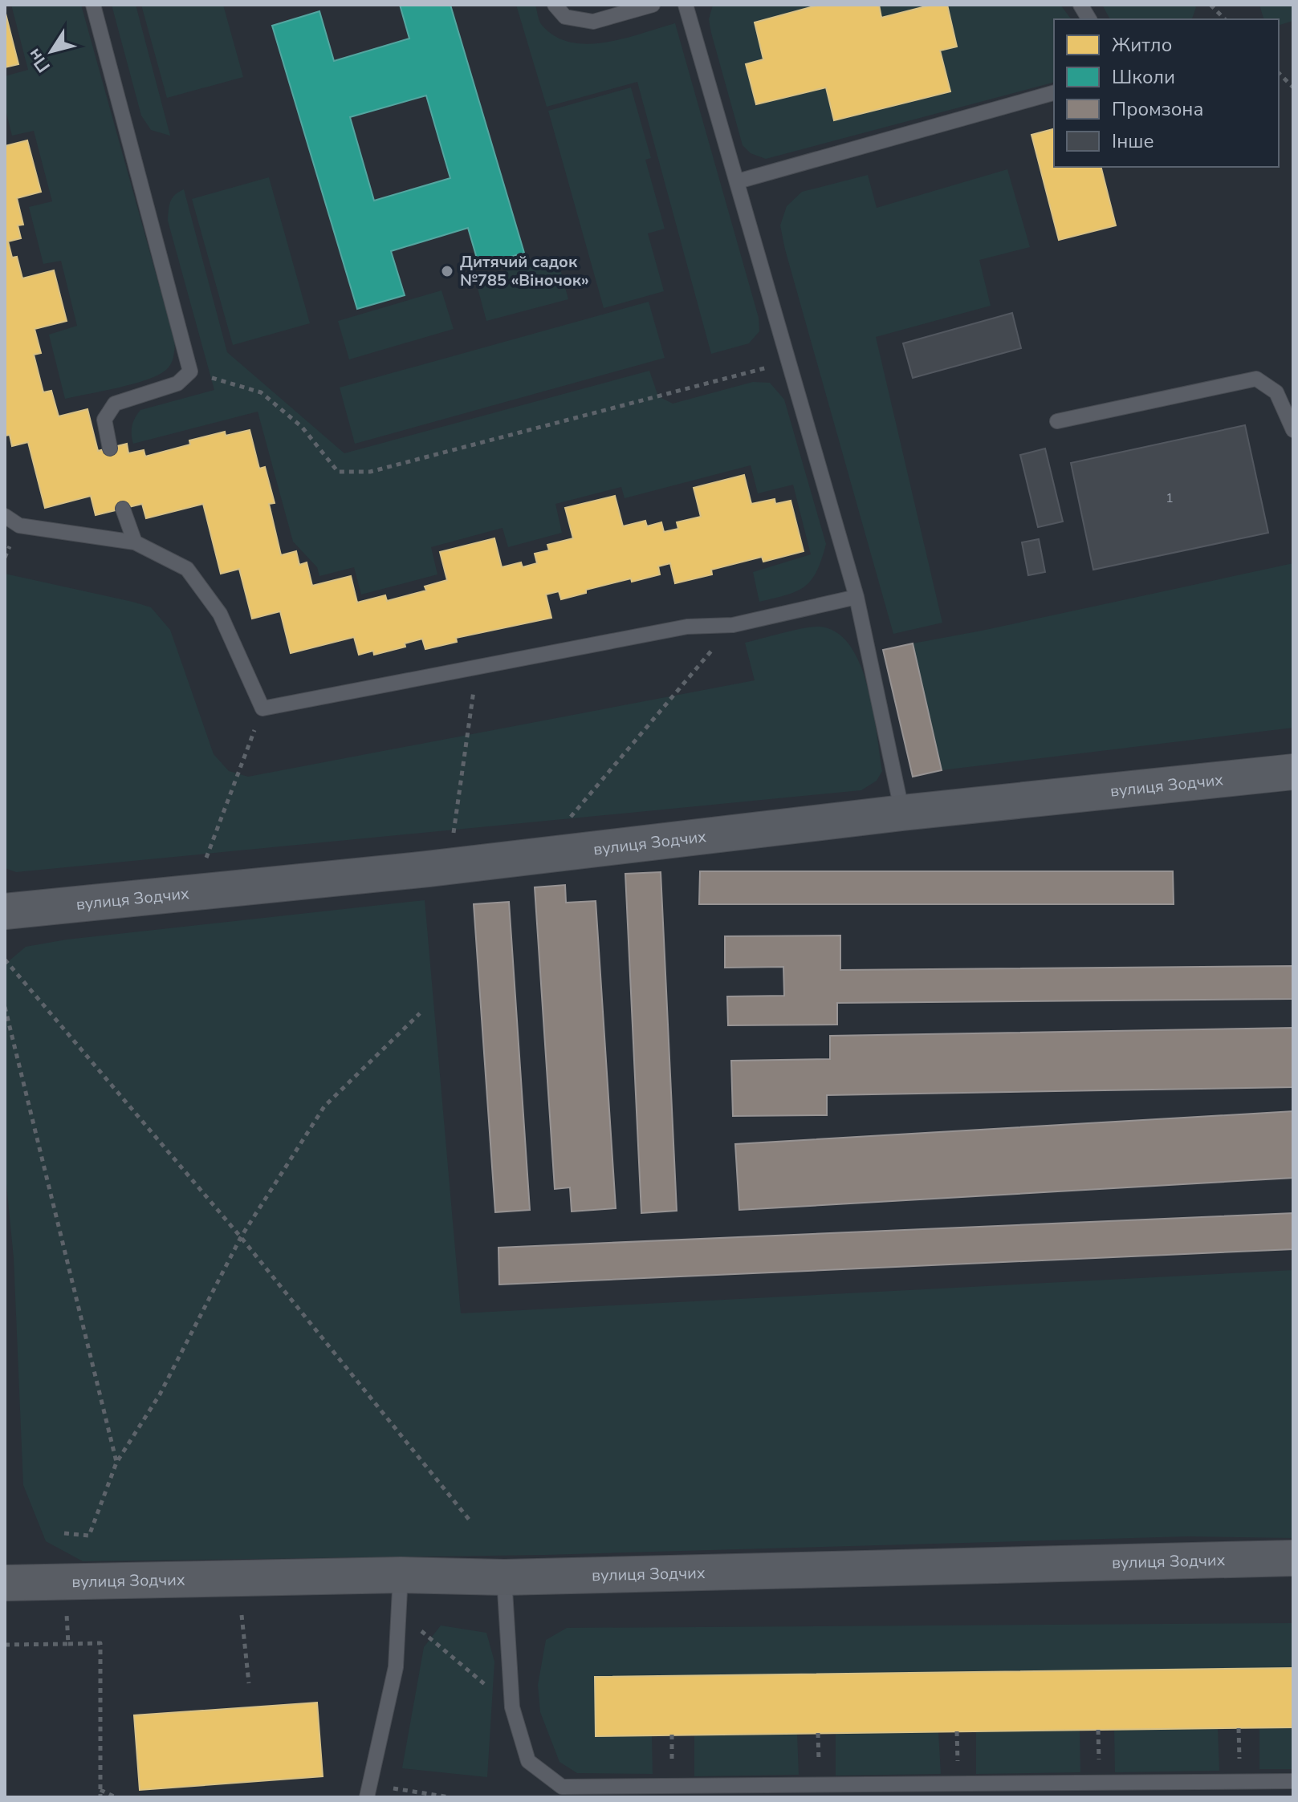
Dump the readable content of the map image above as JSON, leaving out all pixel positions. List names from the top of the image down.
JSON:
{
  "streets": {
    "main road": ["вулиця Зодчих"]
  },
  "places": ["Дитячий садок №785 «Віночок»"],
  "house_numbers": ["1"],
  "legend": [
    "Житло",
    "Школи",
    "Промзона",
    "Інше"
  ],
  "north": "bottom left"
}
